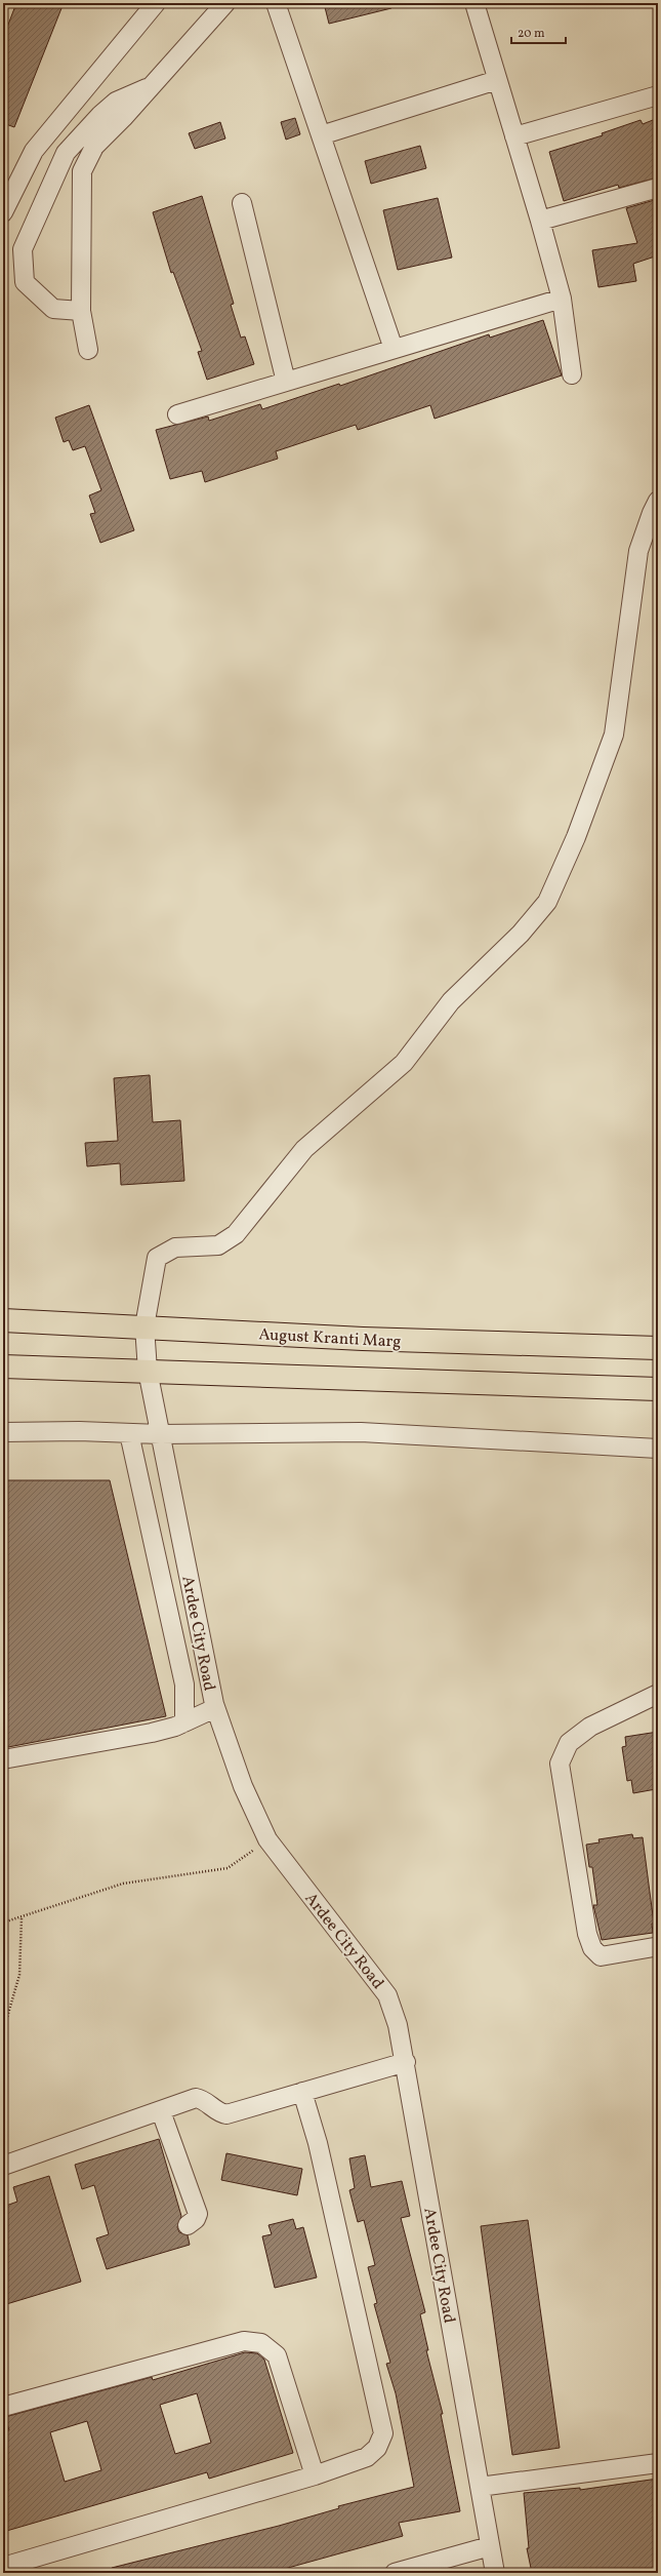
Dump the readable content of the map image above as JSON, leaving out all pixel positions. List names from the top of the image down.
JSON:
{
  "streets": {
    "main road": ["August Kranti Marg"],
    "street": ["Ardee City Road"]
  },
  "crossings": [
    ["August Kranti Marg", "Ardee City Road"]
  ],
  "scale_bar": "20 m"
}
